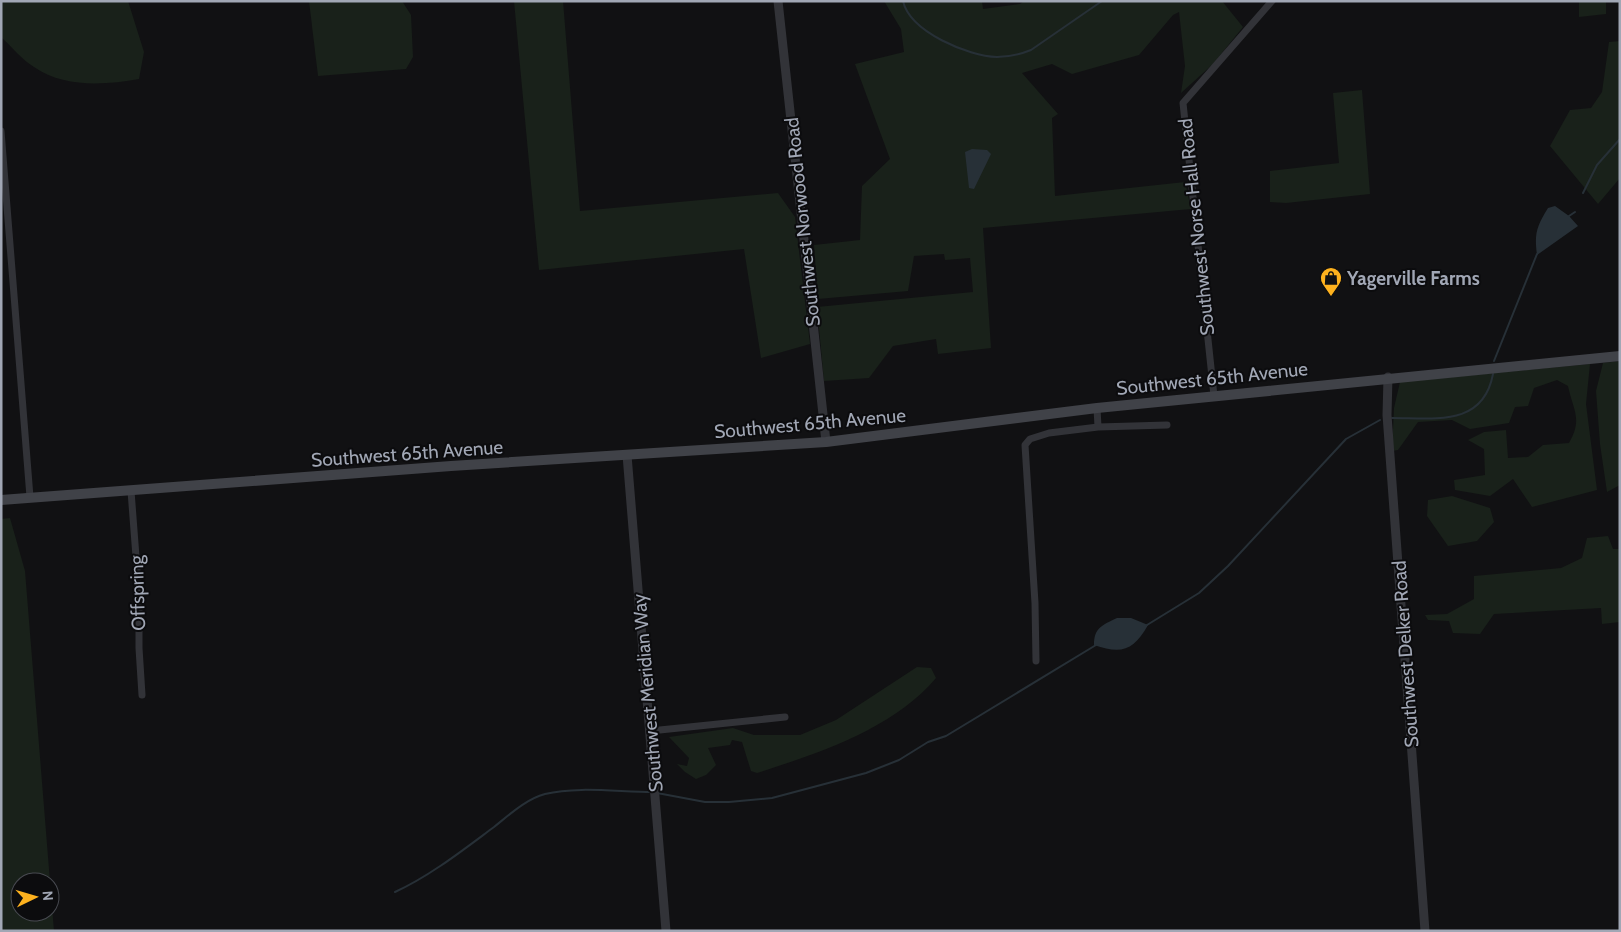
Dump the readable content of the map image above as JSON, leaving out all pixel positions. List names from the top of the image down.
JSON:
{
  "streets": {
    "main road": ["Southwest 65th Avenue"],
    "street": [
      "Southwest Norwood Road",
      "Southwest Norse Hall Road",
      "Offspring",
      "Southwest Delker Road",
      "Southwest Meridian Way"
    ]
  },
  "crossings": [
    ["Southwest Norwood Road", "Southwest 65th Avenue"],
    ["Southwest Norse Hall Road", "Southwest 65th Avenue"],
    ["Southwest 65th Avenue", "Offspring"],
    ["Southwest 65th Avenue", "Southwest Delker Road"],
    ["Southwest 65th Avenue", "Southwest Meridian Way"]
  ],
  "places": {
    "shop": ["Yagerville Farms"]
  },
  "north": "right"
}
